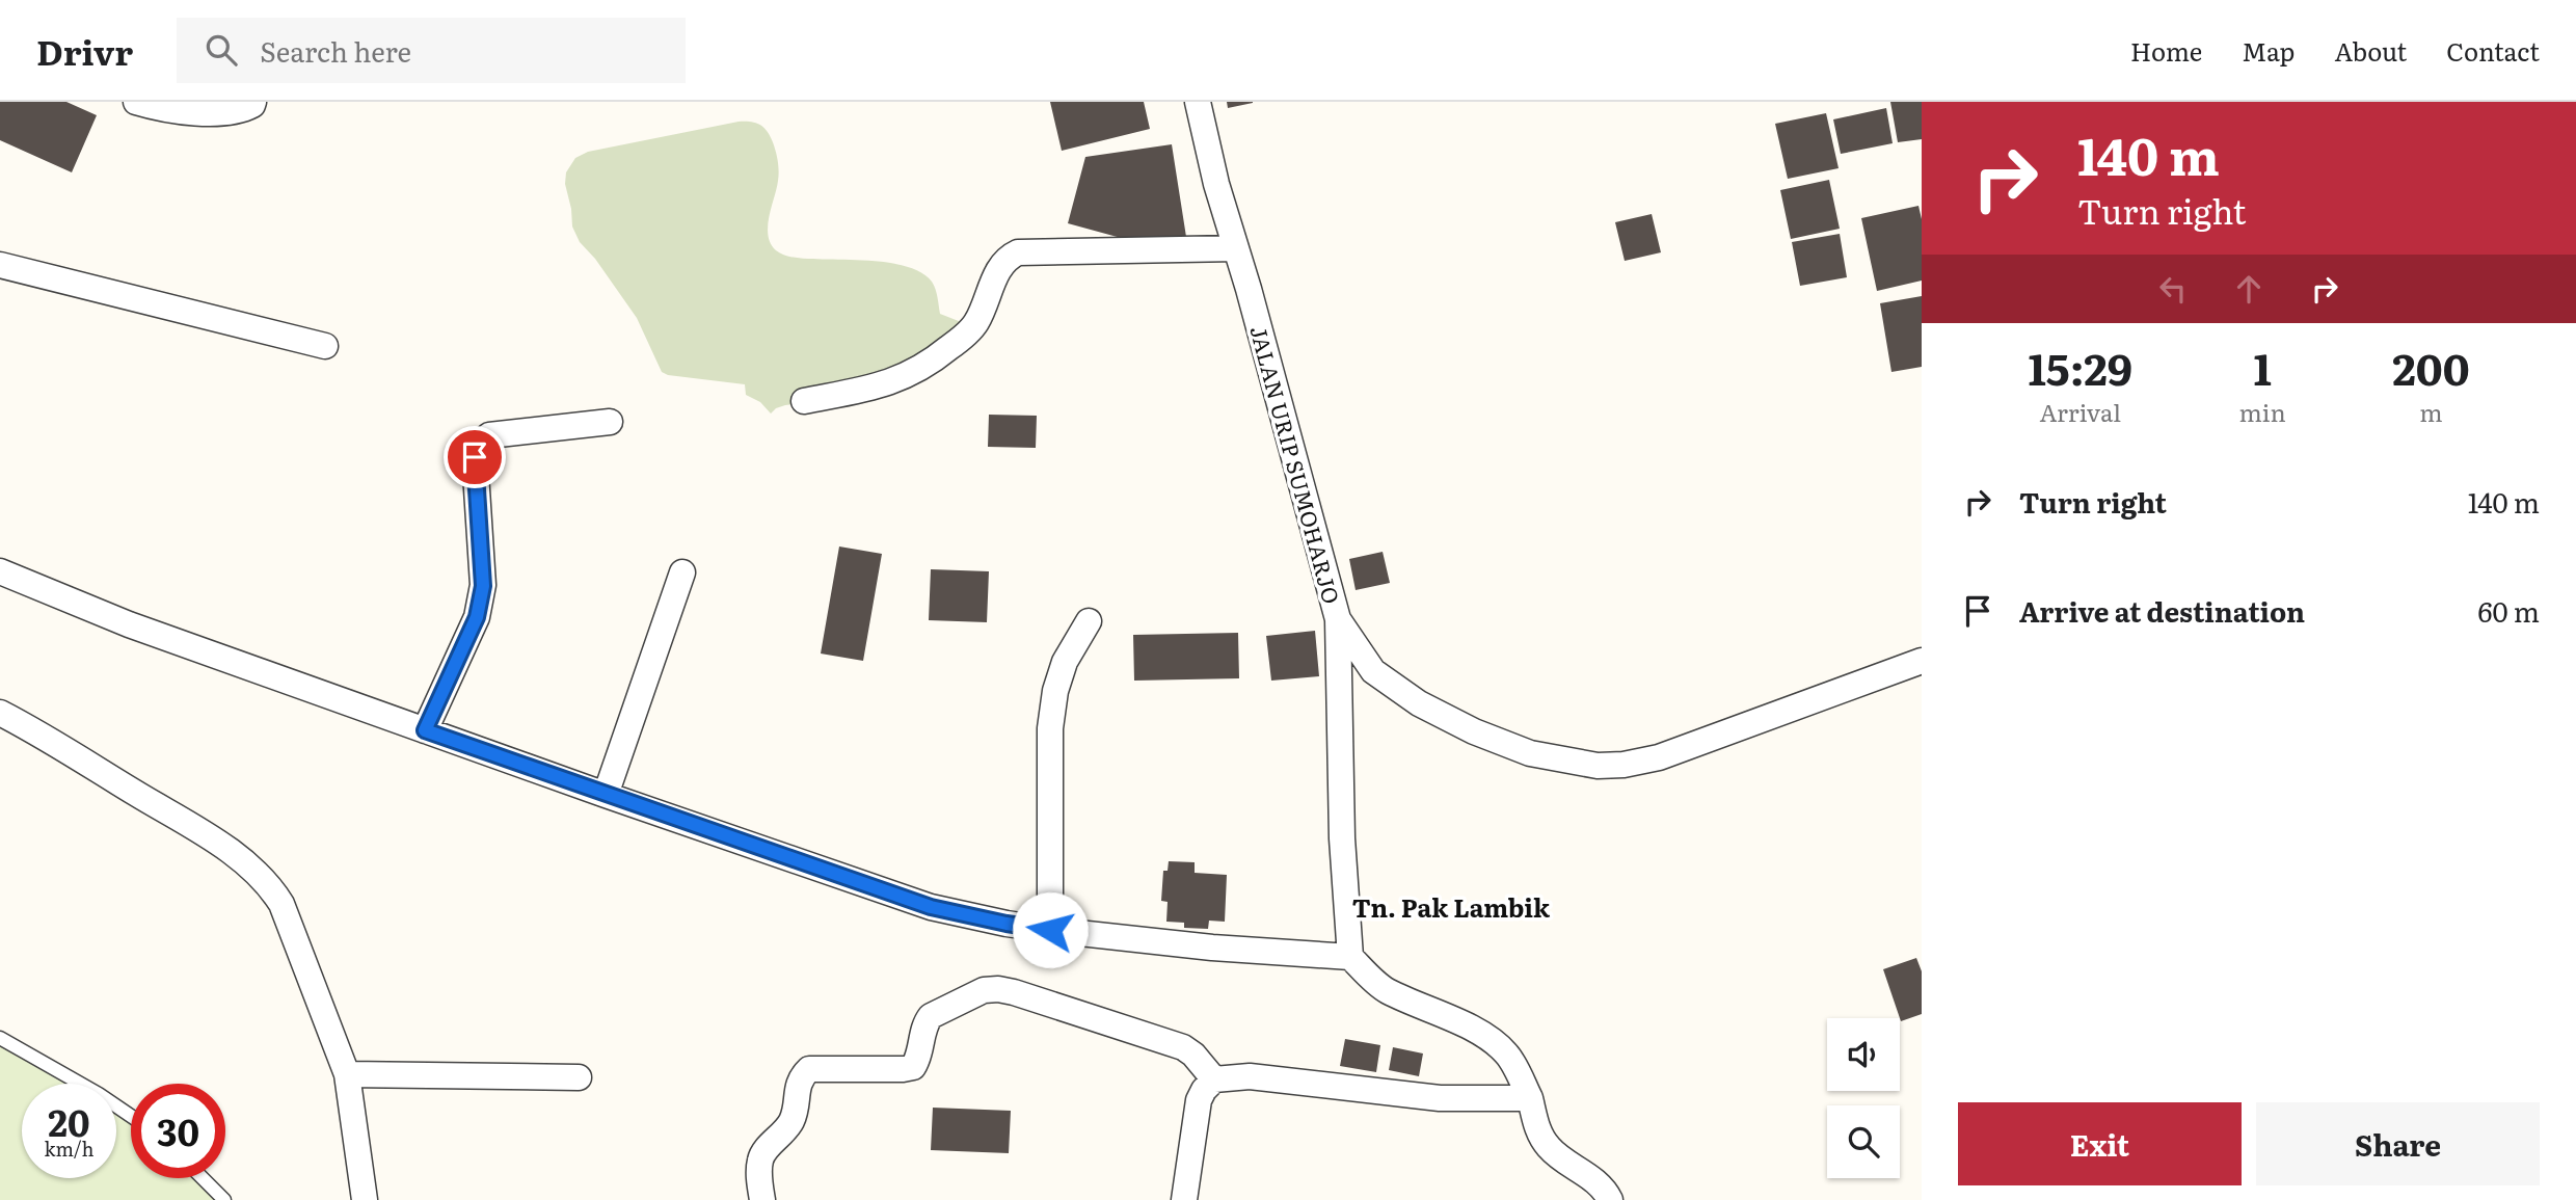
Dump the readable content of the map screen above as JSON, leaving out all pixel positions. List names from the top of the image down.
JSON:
{
  "streets": {
    "street": ["JALAN URIP SUMOHARJO"]
  },
  "districts": ["Tn. Pak Lambik"],
  "page": {
    "header": "Drivr",
    "search": "Search here",
    "nav": [
      "Home",
      "Map",
      "About",
      "Contact"
    ],
    "turn": ["140 m", "Turn right"],
    "eta": [
      "15:29",
      "Arrival",
      "1",
      "min",
      "200",
      "m"
    ],
    "list": [
      {
        "name": "Turn right",
        "value": "140 m"
      },
      {
        "name": "Arrive at destination",
        "value": "60 m"
      }
    ],
    "speed": "20 km/h",
    "limit": "30",
    "buttons": ["Exit", "Share"]
  }
}
